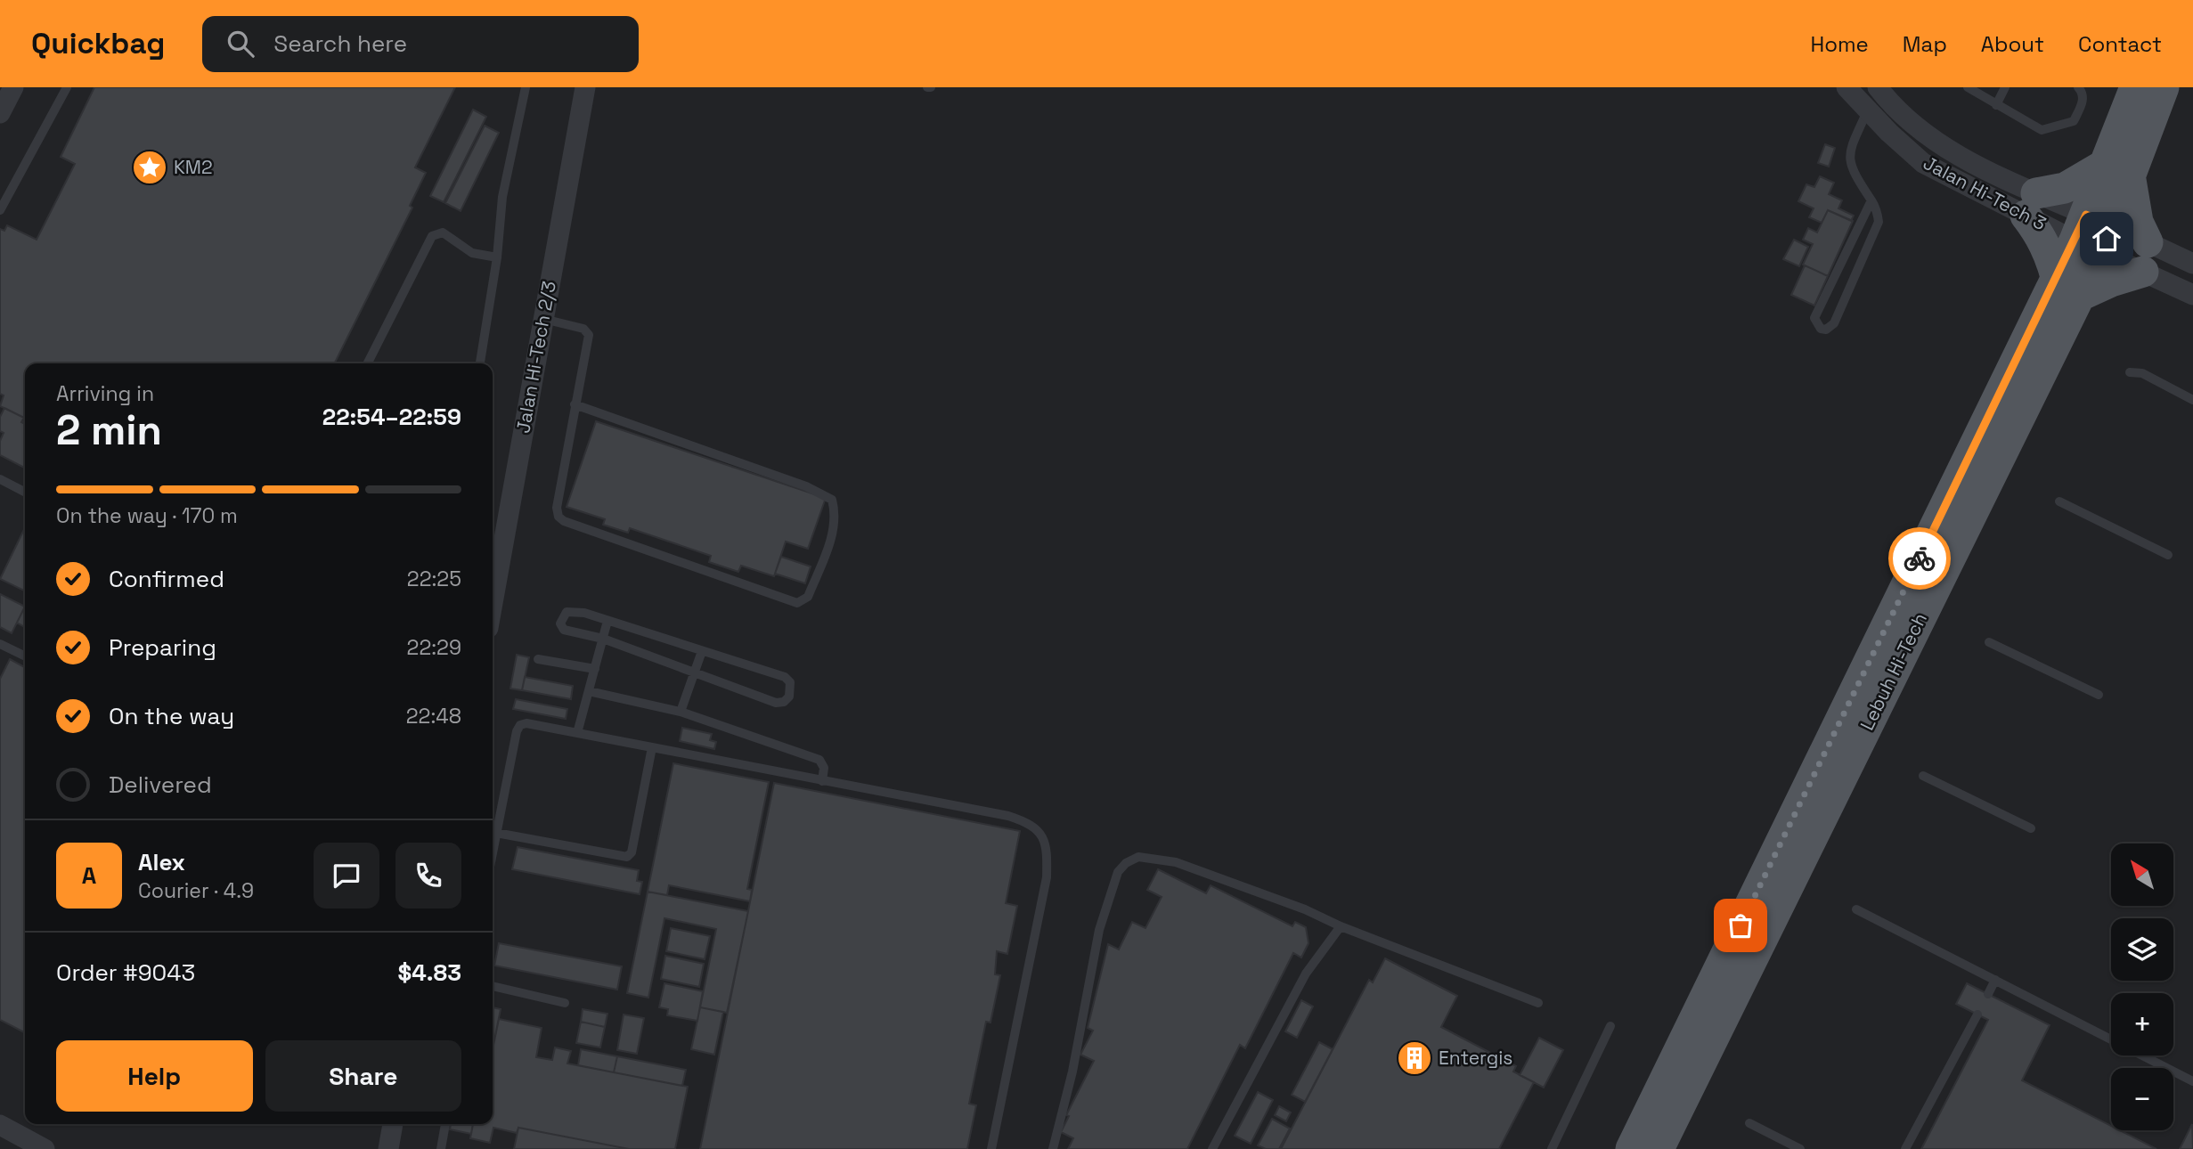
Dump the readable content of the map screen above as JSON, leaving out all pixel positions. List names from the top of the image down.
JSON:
{
  "streets": {
    "main road": ["Lebuh Hi-Tech"],
    "street": ["Jalan Hi-Tech 3", "Jalan Hi-Tech 2/3"]
  },
  "crossings": [
    ["Jalan Hi-Tech 3", "Lebuh Hi-Tech"]
  ],
  "places": {
    "place": ["KM2"],
    "building": ["Entergis"]
  },
  "north": "top left",
  "page": {
    "header": "Quickbag",
    "search": "Search here",
    "nav": [
      "Home",
      "Map",
      "About",
      "Contact"
    ],
    "heading": ["2 min", "Arriving in", "22:54–22:59"],
    "panel": [
      "Alex",
      "Courier · 4.9",
      "Order #9043",
      "$4.83"
    ],
    "bar": "On the way · 170 m",
    "list": [
      ["Confirmed", "22:25"],
      ["Preparing", "22:29"],
      ["On the way", "22:48"],
      "Delivered"
    ],
    "round": "A",
    "map_buttons": ["+", "−"],
    "buttons": ["Help", "Share"]
  }
}
